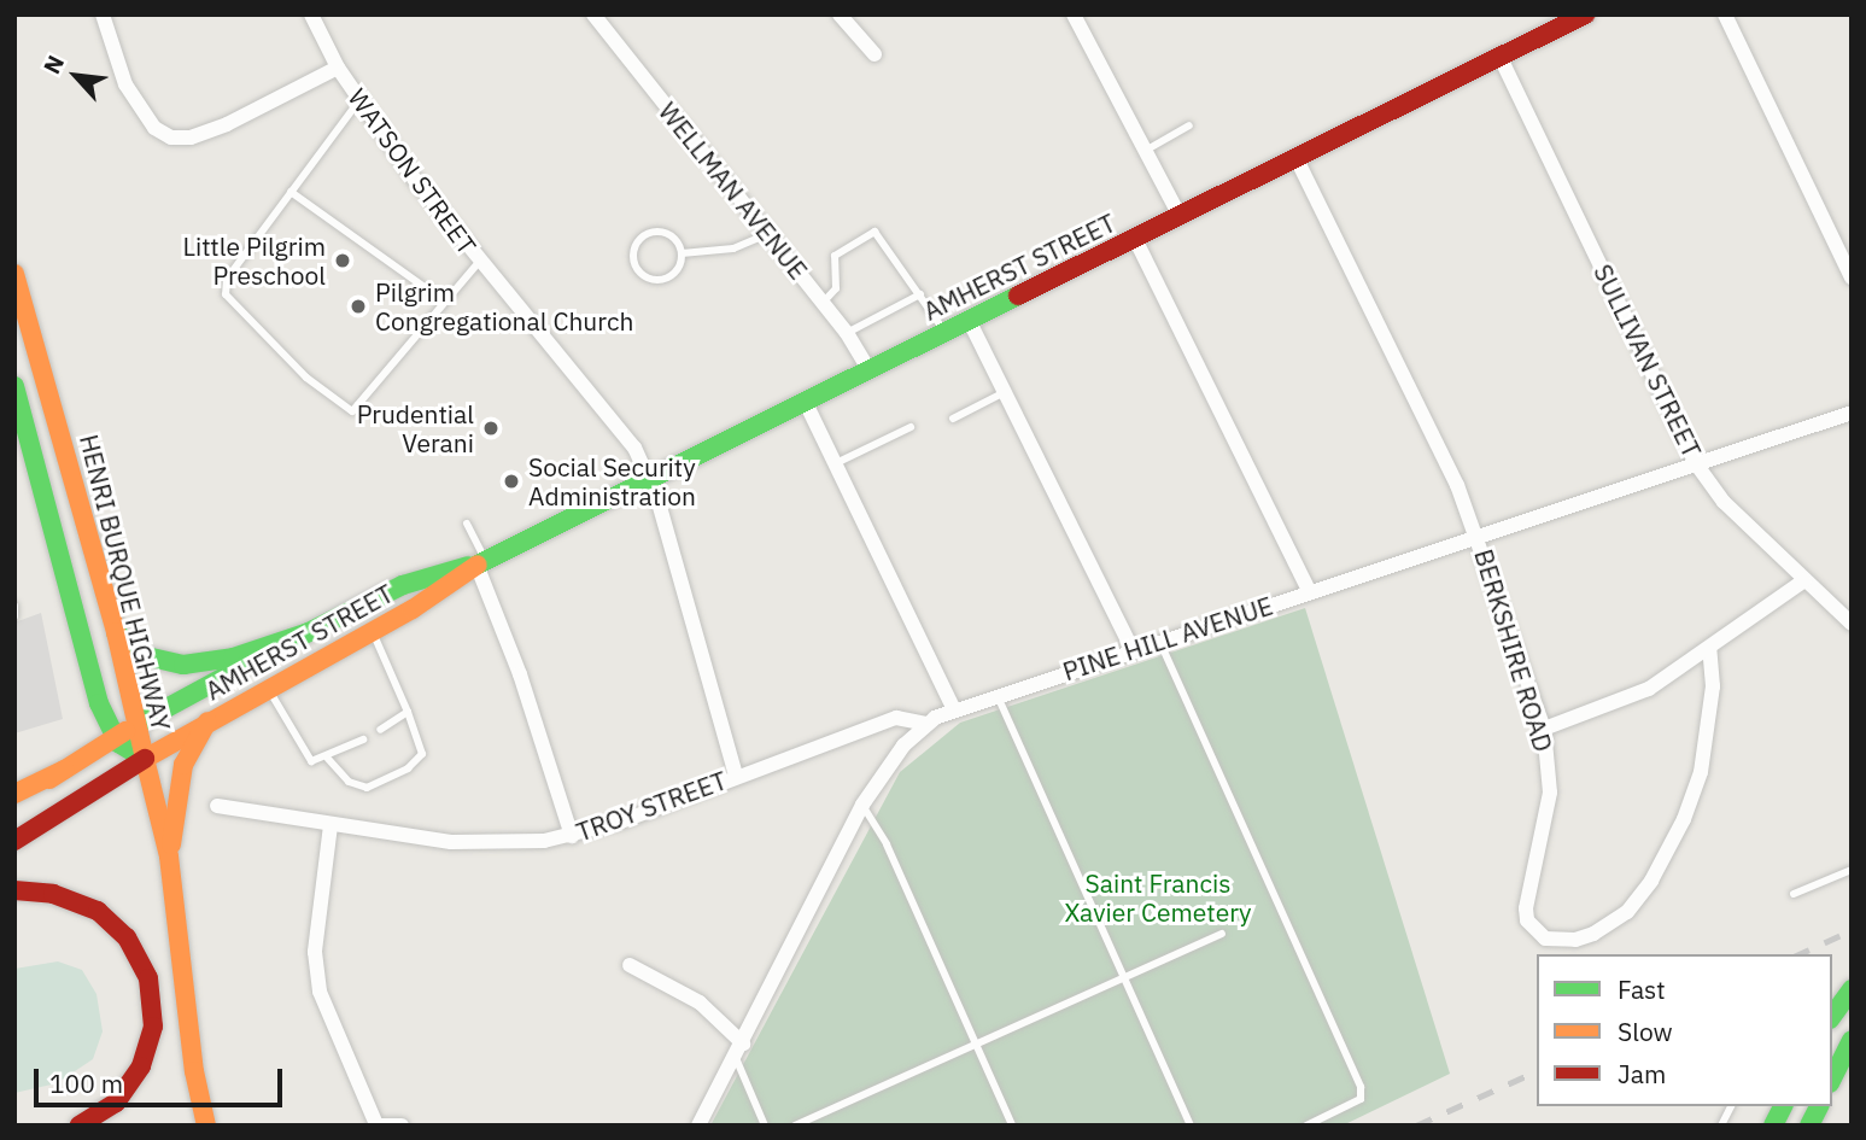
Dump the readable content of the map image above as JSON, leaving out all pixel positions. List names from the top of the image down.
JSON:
{
  "streets": {
    "main road": ["AMHERST STREET", "HENRI BURQUE HIGHWAY"],
    "street": [
      "WATSON STREET",
      "WELLMAN AVENUE",
      "SULLIVAN STREET",
      "PINE HILL AVENUE",
      "BERKSHIRE ROAD",
      "TROY STREET"
    ]
  },
  "crossings": [
    ["WATSON STREET", "AMHERST STREET"],
    ["WATSON STREET", "TROY STREET"],
    ["WELLMAN AVENUE", "AMHERST STREET"],
    ["AMHERST STREET", "SULLIVAN STREET"],
    ["AMHERST STREET", "HENRI BURQUE HIGHWAY"],
    ["AMHERST STREET", "BERKSHIRE ROAD"],
    ["SULLIVAN STREET", "PINE HILL AVENUE"],
    ["PINE HILL AVENUE", "BERKSHIRE ROAD"],
    ["PINE HILL AVENUE", "TROY STREET"]
  ],
  "parks": ["Saint Francis Xavier Cemetery"],
  "places": [
    "Little Pilgrim Preschool",
    "Pilgrim Congregational Church",
    "Prudential Verani",
    "Social Security Administration"
  ],
  "legend": ["Fast", "Slow", "Jam"],
  "scale_bar": "100 m",
  "north": "top left"
}
